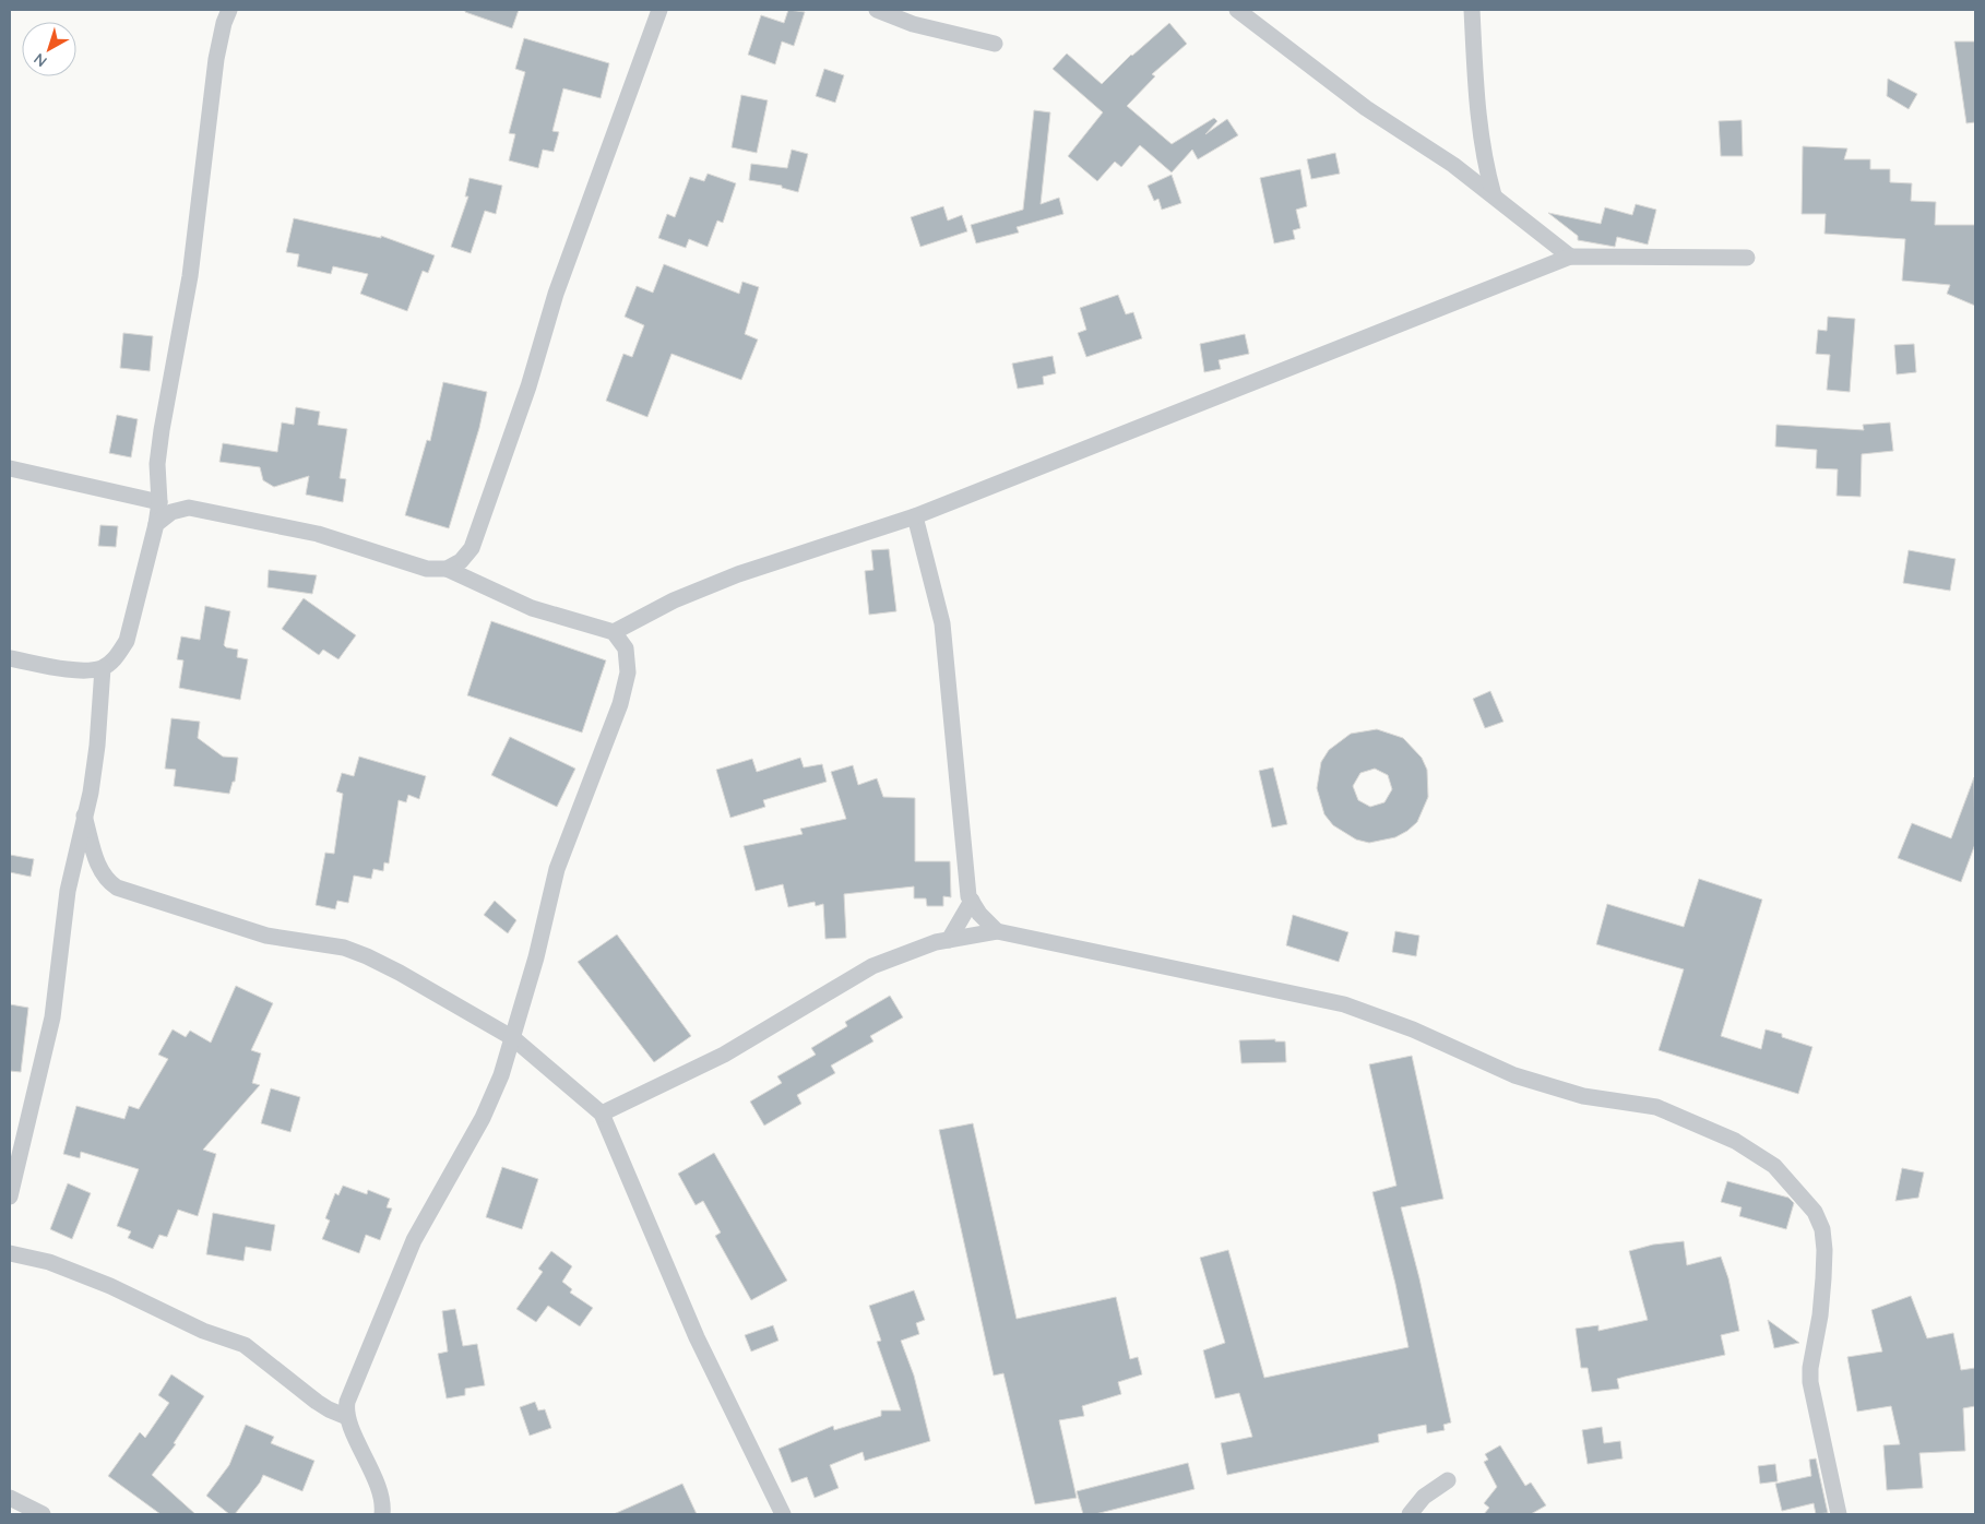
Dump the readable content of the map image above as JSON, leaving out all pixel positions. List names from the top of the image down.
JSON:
{
  "north": "bottom left"
}
